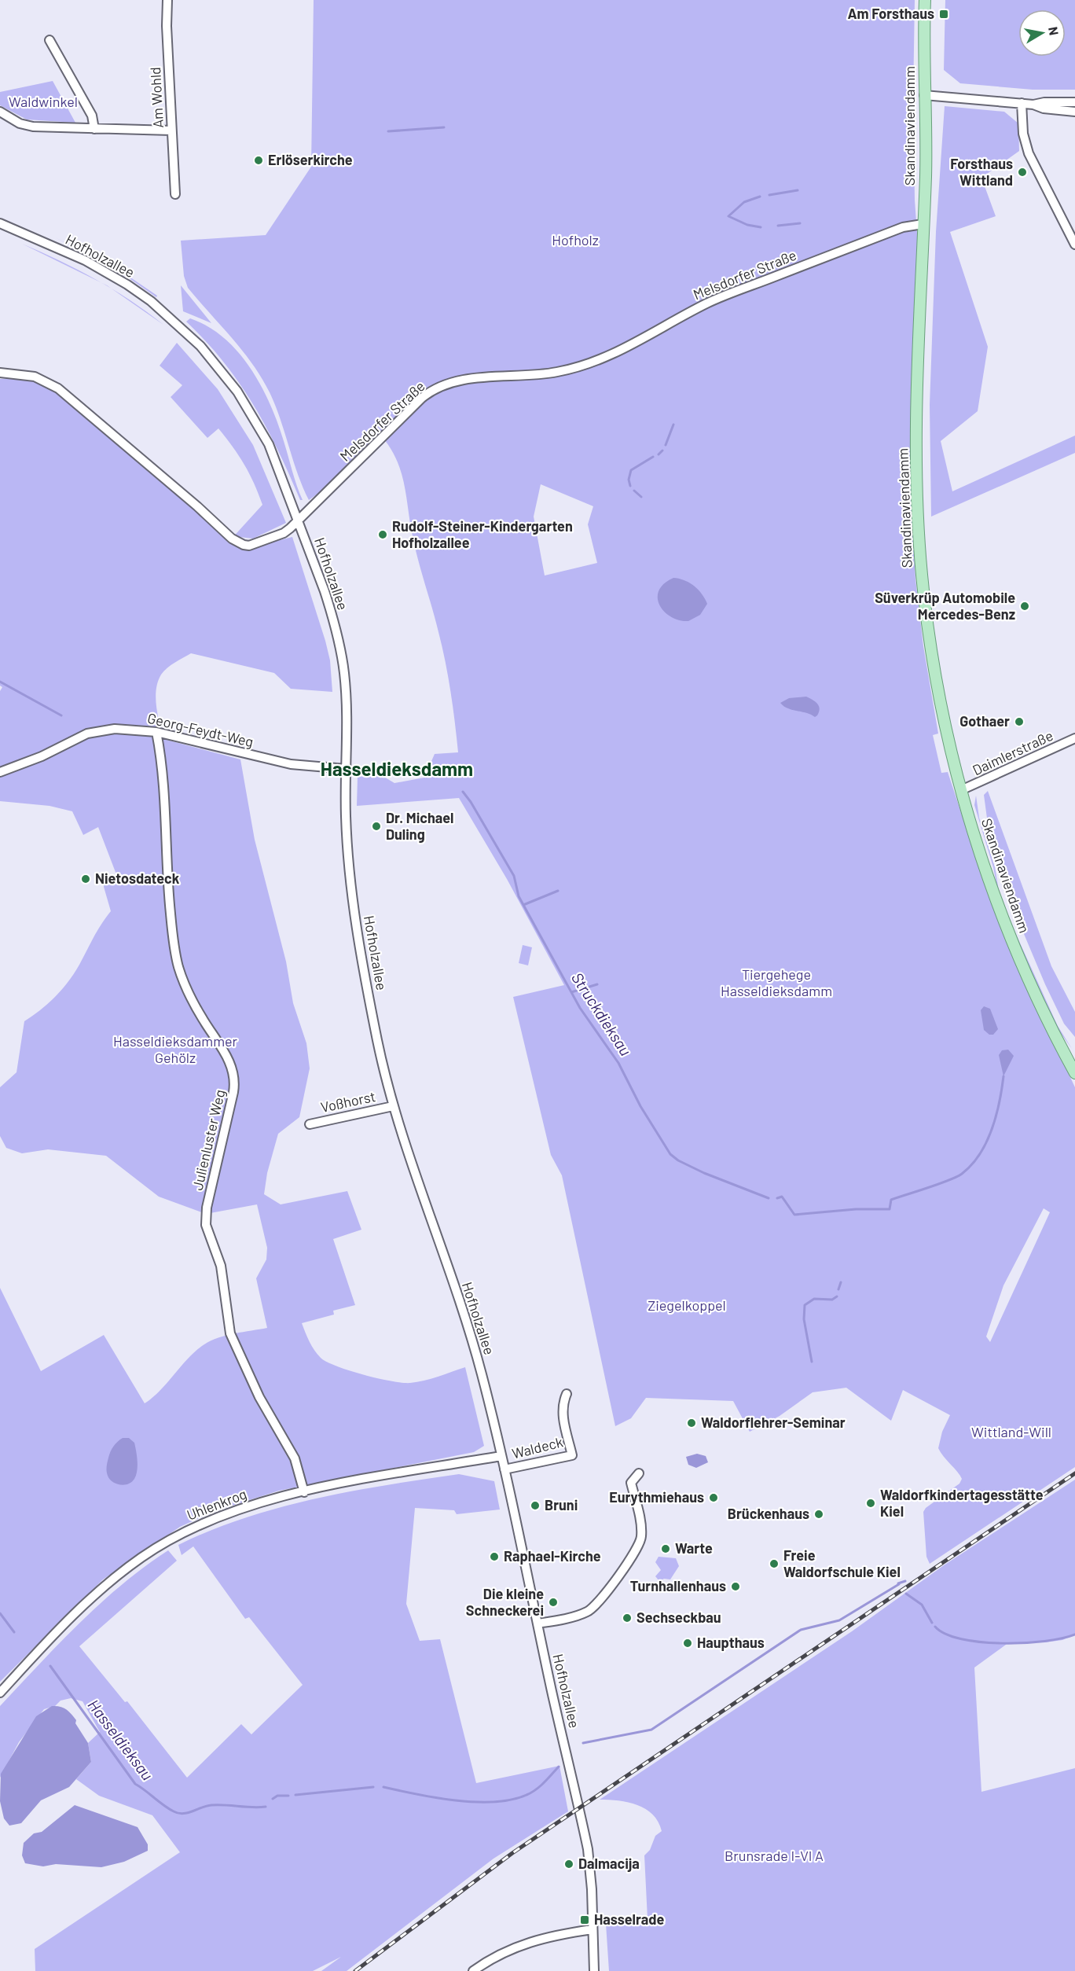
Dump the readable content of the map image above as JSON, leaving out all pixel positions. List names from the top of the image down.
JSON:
{
  "streets": {
    "main road": ["Skandinaviendamm"],
    "street": [
      "Am Wohld",
      "Hofholzallee",
      "Melsdorfer Straße",
      "Georg-Feydt-Weg",
      "Daimlerstraße",
      "Voßhorst",
      "Julienluster Weg",
      "Waldeck",
      "Uhlenkrog"
    ]
  },
  "crossings": [
    ["Skandinaviendamm", "Melsdorfer Straße"],
    ["Skandinaviendamm", "Daimlerstraße"],
    ["Hofholzallee", "Melsdorfer Straße"],
    ["Hofholzallee", "Georg-Feydt-Weg"],
    ["Hofholzallee", "Voßhorst"],
    ["Hofholzallee", "Waldeck"],
    ["Hofholzallee", "Uhlenkrog"],
    ["Georg-Feydt-Weg", "Julienluster Weg"],
    ["Julienluster Weg", "Uhlenkrog"]
  ],
  "districts": ["Hasseldieksdamm"],
  "water": ["Struckdieksau", "Hasseldieksau"],
  "parks": [
    "Waldwinkel",
    "Hofholz",
    "Tiergehege Hasseldieksdamm",
    "Hasseldieksdammer Gehölz",
    "Ziegelkoppel",
    "Wittland-Will",
    "Brunsrade I-VI A"
  ],
  "places": {
    "transit": ["Am Forsthaus", "Hasselrade"],
    "other": [
      "Erlöserkirche",
      "Forsthaus Wittland",
      "Rudolf-Steiner-Kindergarten Hofholzallee",
      "Süverkrüp Automobile Mercedes-Benz",
      "Gothaer",
      "Dr. Michael Duling",
      "Nietosdateck",
      "Waldorflehrer-Seminar",
      "Eurythmiehaus",
      "Waldorfkindertagesstätte Kiel",
      "Bruni",
      "Brückenhaus",
      "Warte",
      "Raphael-Kirche",
      "Freie Waldorfschule Kiel",
      "Turnhallenhaus",
      "Die kleine Schneckerei",
      "Sechseckbau",
      "Haupthaus",
      "Dalmacija"
    ]
  },
  "north": "right"
}
